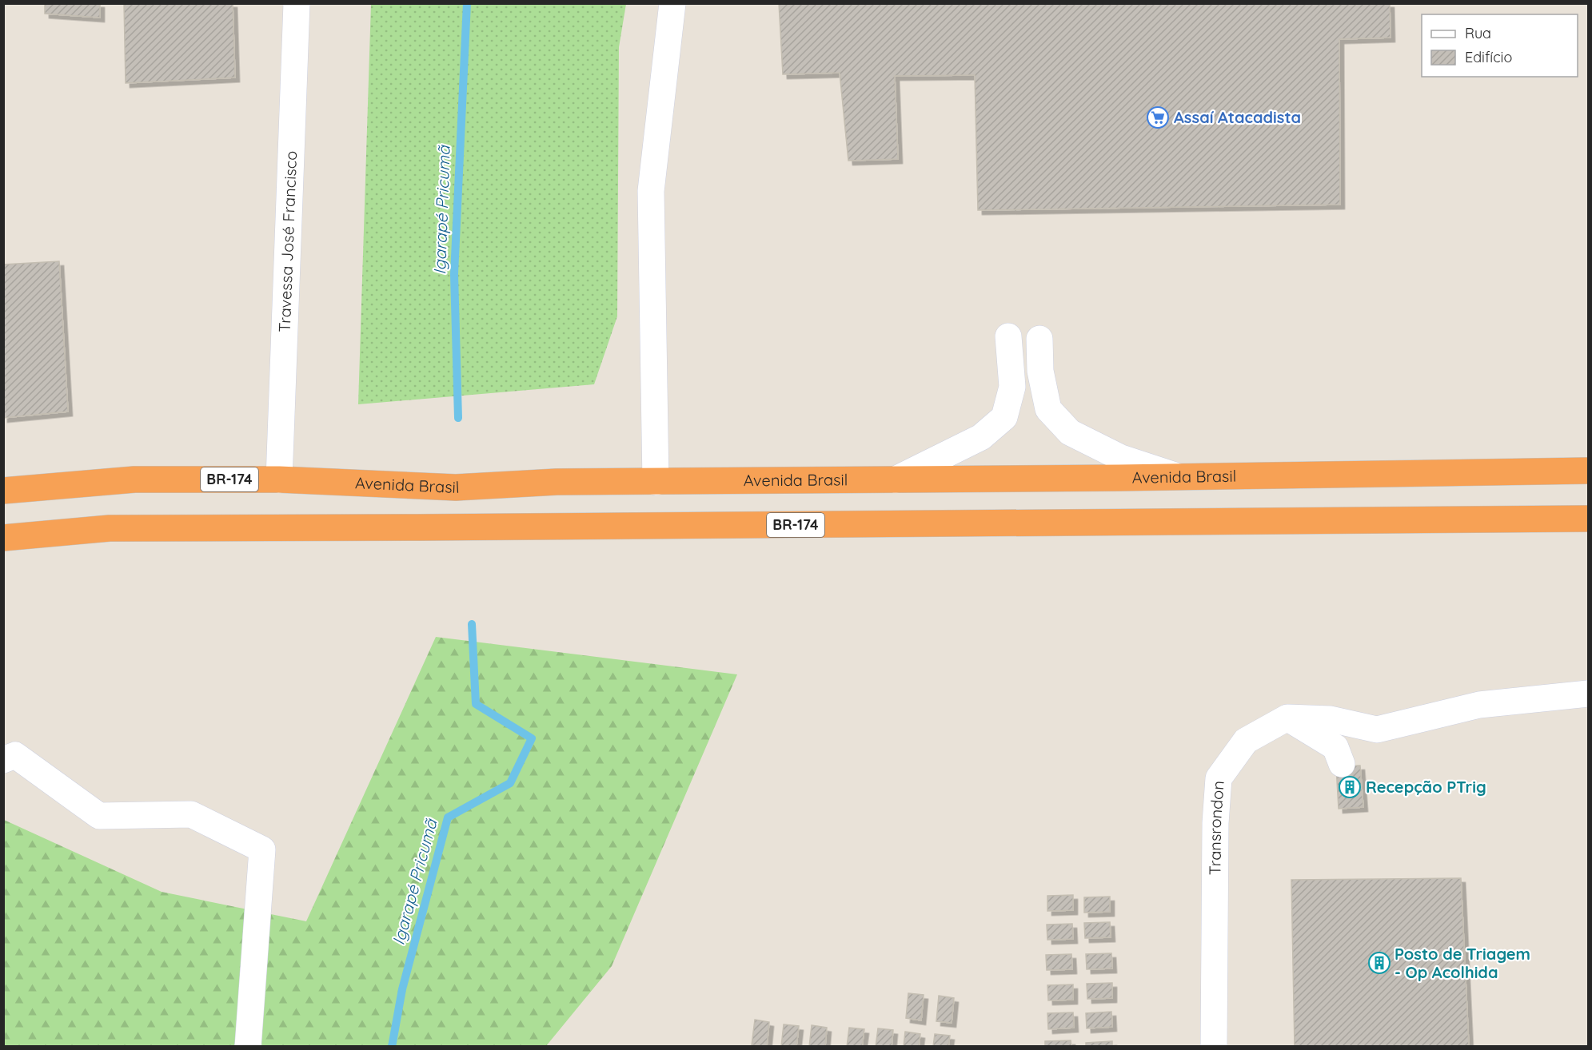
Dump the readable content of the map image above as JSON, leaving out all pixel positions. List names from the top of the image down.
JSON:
{
  "streets": {
    "highway": ["Avenida Brasil", "BR-174"],
    "street": ["Travessa José Francisco", "Transrondon"]
  },
  "crossings": [
    ["Travessa José Francisco", "Avenida Brasil"]
  ],
  "water": ["Igarapé Pricumã"],
  "places": {
    "supermarket": ["Assaí Atacadista"],
    "building": ["Recepção PTrig", "Posto de Triagem - Op Acolhida"]
  },
  "legend": ["Rua", "Edifício"]
}
